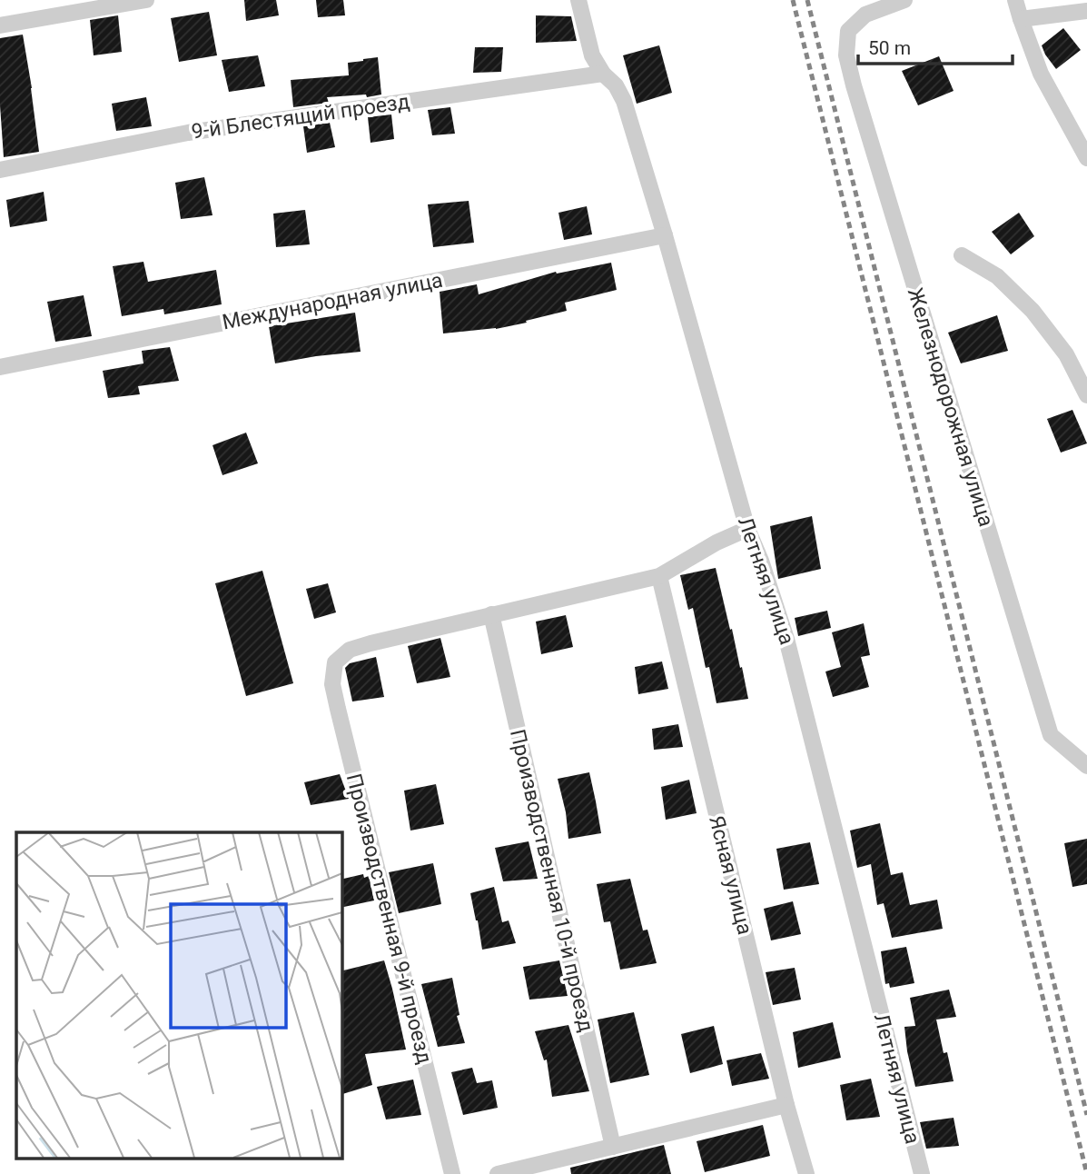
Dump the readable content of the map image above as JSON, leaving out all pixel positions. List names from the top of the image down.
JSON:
{
  "streets": {
    "street": [
      "9-й Блестящий проезд",
      "Международная улица",
      "Железнодорожная улица",
      "Летняя улица",
      "Ясная улица",
      "Производственная 10-й проезд",
      "Производственная 9-й проезд"
    ]
  },
  "crossings": [
    ["9-й Блестящий проезд", "Летняя улица"],
    ["Международная улица", "Летняя улица"],
    ["Производственная 10-й проезд", "Производственная 9-й проезд"]
  ],
  "scale_bar": "50 m"
}
